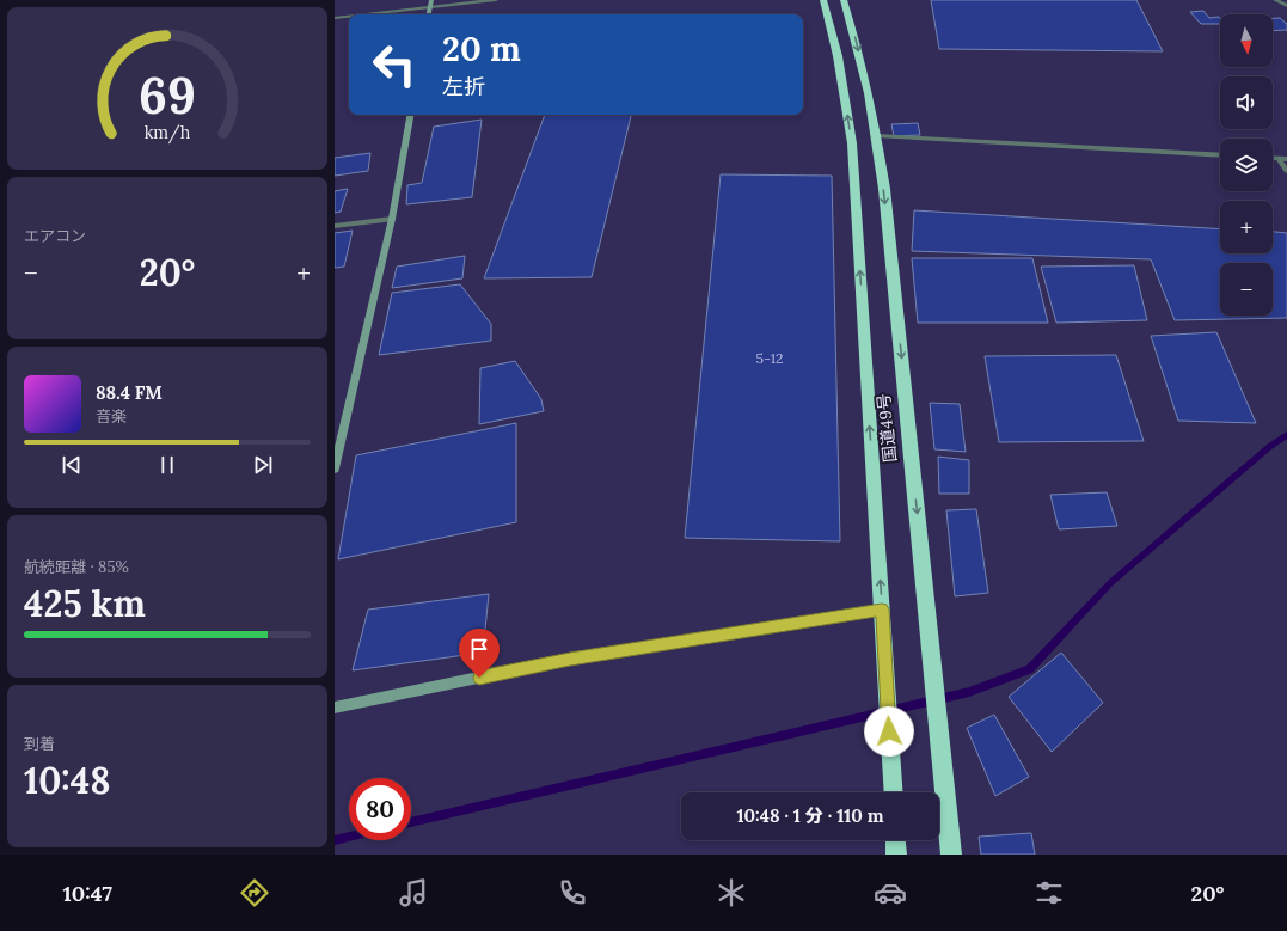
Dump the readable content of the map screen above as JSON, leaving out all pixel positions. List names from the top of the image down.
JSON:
{
  "streets": {
    "highway": ["国道49号"]
  },
  "house_numbers": ["5-12"],
  "north": "bottom",
  "page": {
    "map_buttons": ["+", "−"],
    "turn": ["20 m", "左折"],
    "tile": [
      "エアコン",
      ["航続距離 · 85%", "425 km"],
      ["到着", "10:48"]
    ],
    "heat": ["−", "20°", "+"],
    "song": ["88.4 FM", "音楽"],
    "limit": "80",
    "trip": "10:48 · 1 分 · 110 m",
    "tabs": ["10:47", "20°"],
    "gauge": ["69", "km/h"]
  }
}
